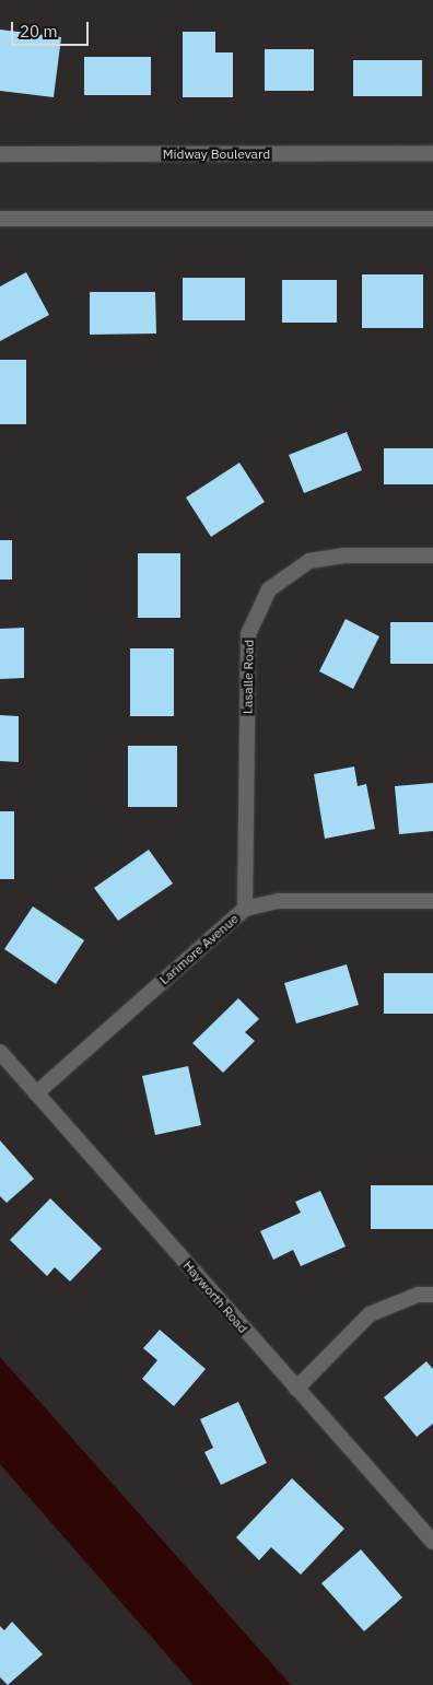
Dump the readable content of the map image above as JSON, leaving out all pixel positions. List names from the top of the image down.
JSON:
{
  "streets": {
    "street": [
      "Midway Boulevard",
      "Lasalle Road",
      "Larimore Avenue",
      "Hayworth Road"
    ]
  },
  "crossings": [
    ["Lasalle Road", "Larimore Avenue"],
    ["Larimore Avenue", "Hayworth Road"]
  ],
  "scale_bar": "20 m"
}
